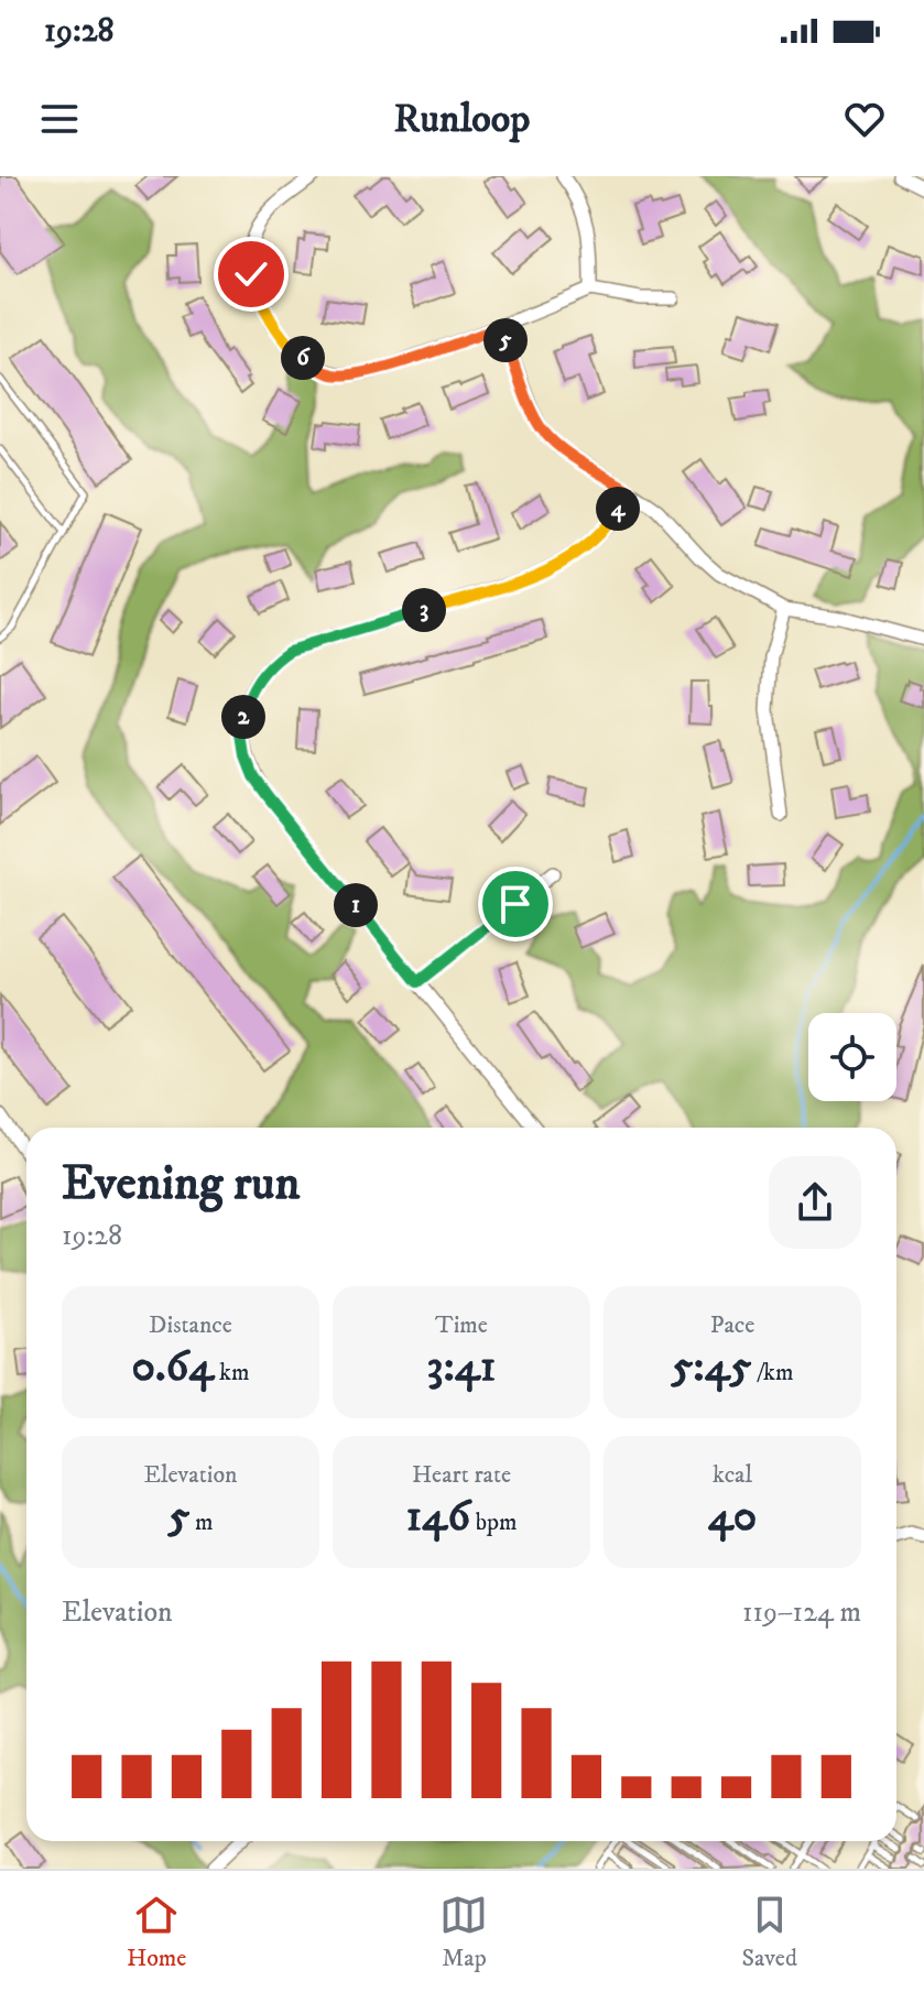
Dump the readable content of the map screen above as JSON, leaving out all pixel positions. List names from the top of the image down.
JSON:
{
  "page": {
    "status": "19:28",
    "header": "Runloop",
    "pins": [
      "5",
      "6",
      "4",
      "3",
      "2",
      "1"
    ],
    "heading": ["Evening run", "19:28"],
    "stats": [
      ["Distance", "0.64 km"],
      ["Time", "3:41"],
      ["Pace", "5:45 /km"],
      ["Elevation", "5 m"],
      ["Heart rate", "146 bpm"],
      ["kcal", "40"]
    ],
    "chart": ["Elevation", "119–124 m"],
    "tabs": ["Home", "Map", "Saved"]
  }
}
